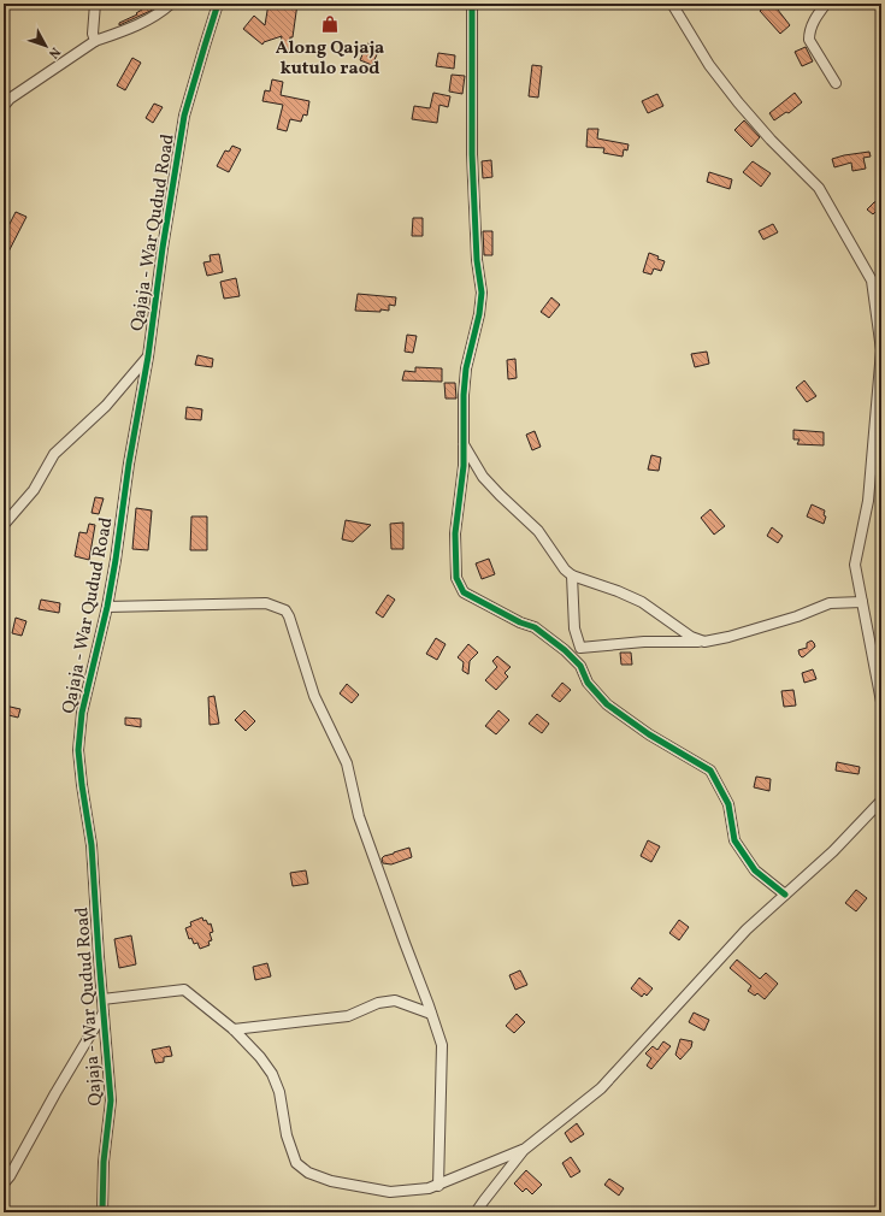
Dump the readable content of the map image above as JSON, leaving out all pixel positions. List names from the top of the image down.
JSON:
{
  "streets": {
    "street": ["Qajaja - War Qudud Road"]
  },
  "places": {
    "shop": ["Along Qajaja kutulo raod"]
  },
  "north": "bottom right"
}
